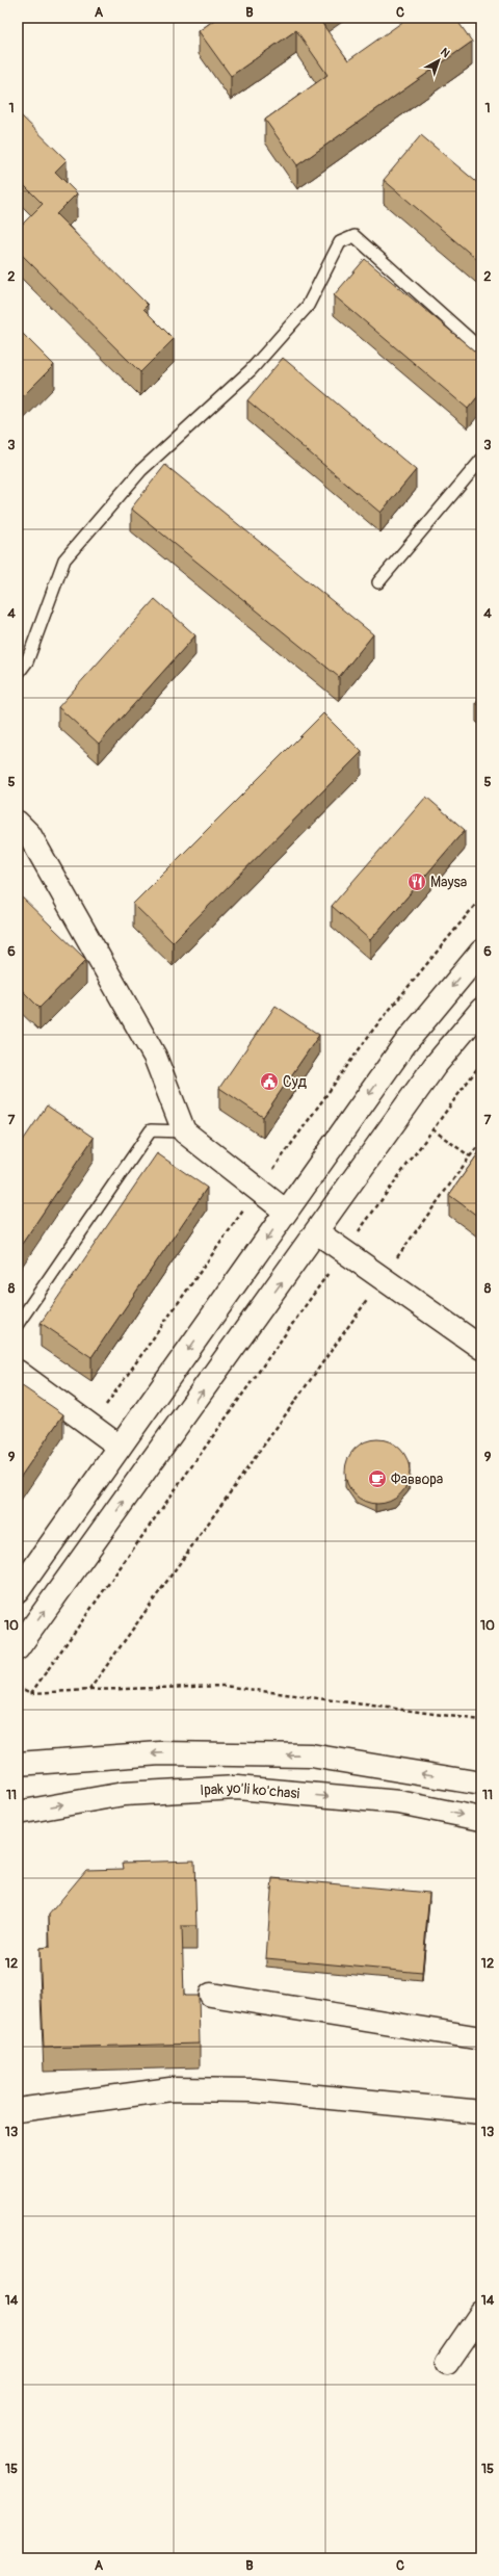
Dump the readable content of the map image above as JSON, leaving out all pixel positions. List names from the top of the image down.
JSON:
{
  "streets": {
    "street": ["Ipak yo'li ko'chasi"]
  },
  "places": {
    "restaurant": ["Maysa"],
    "public building": ["Суд"],
    "cafe": ["Фаввора"]
  },
  "north": "top right",
  "grid": {
    "columns": ["A", "B", "C"],
    "rows": [
      "1",
      "2",
      "3",
      "4",
      "5",
      "6",
      "7",
      "8",
      "9",
      "10",
      "11",
      "12",
      "13",
      "14",
      "15"
    ]
  }
}
